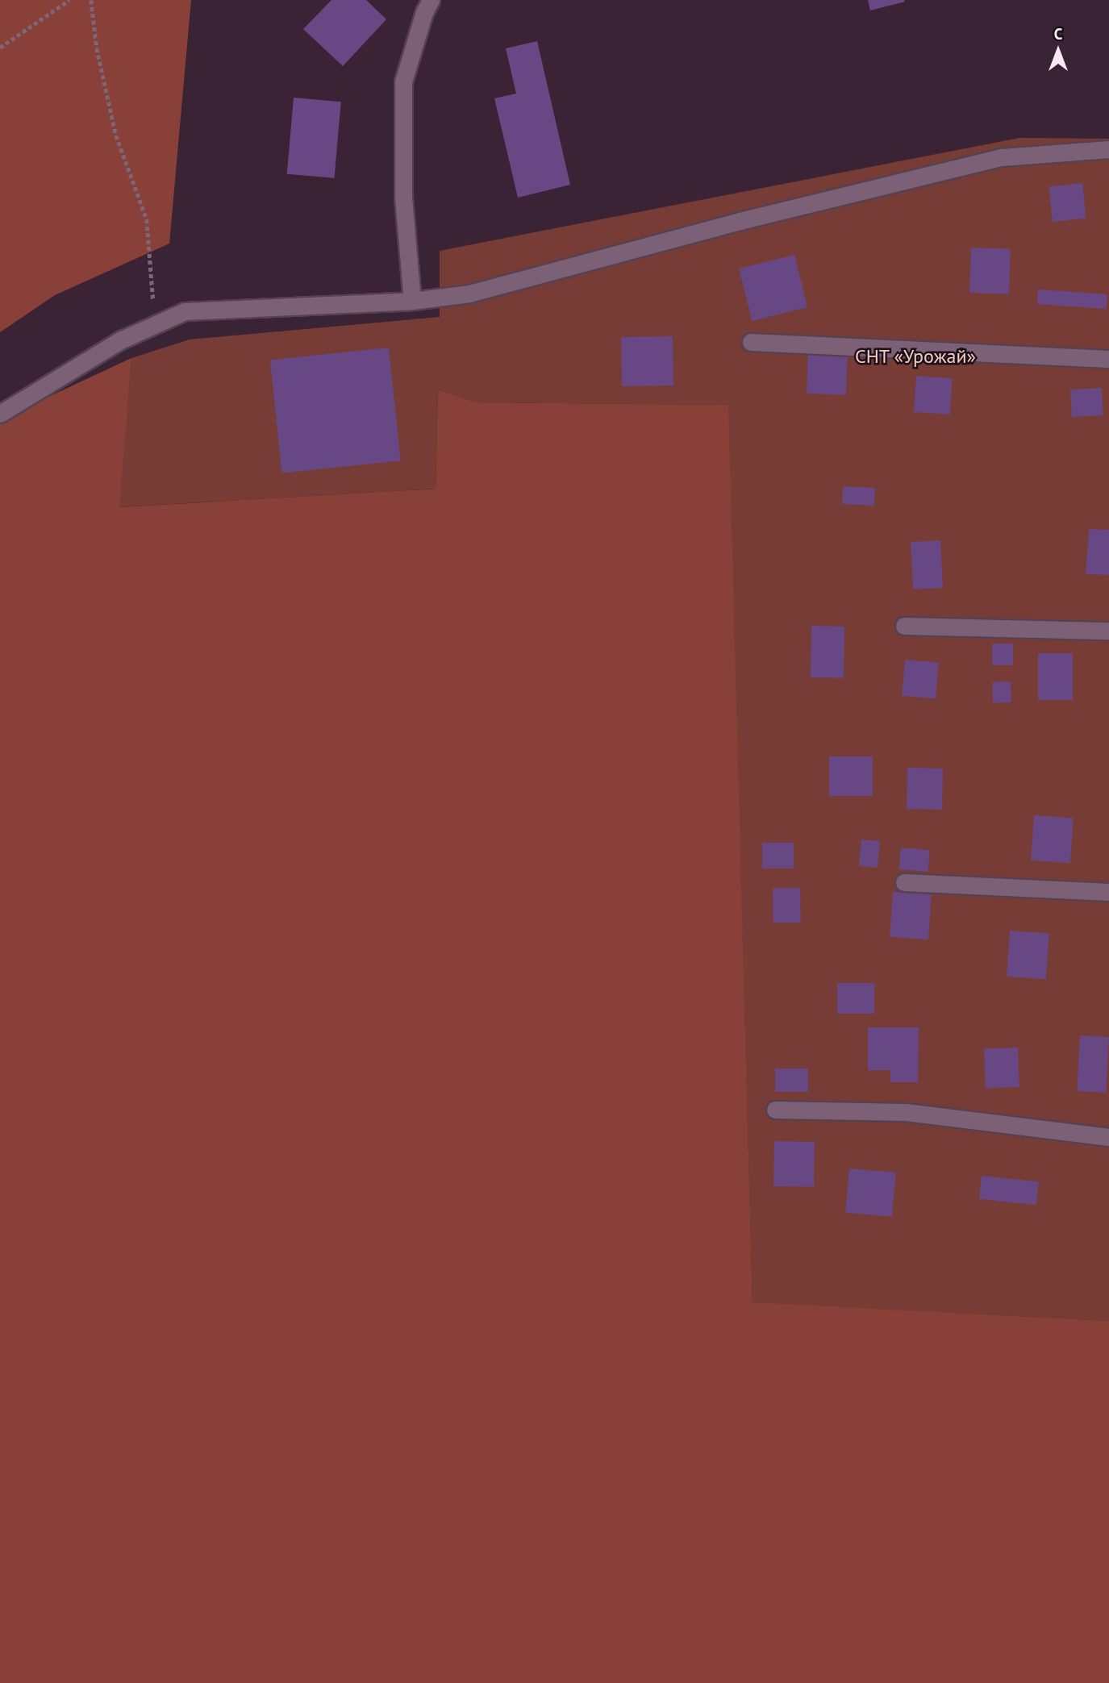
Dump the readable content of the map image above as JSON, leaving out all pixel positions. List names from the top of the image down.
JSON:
{
  "parks": ["СНТ «Урожай»"],
  "north": "top"
}
